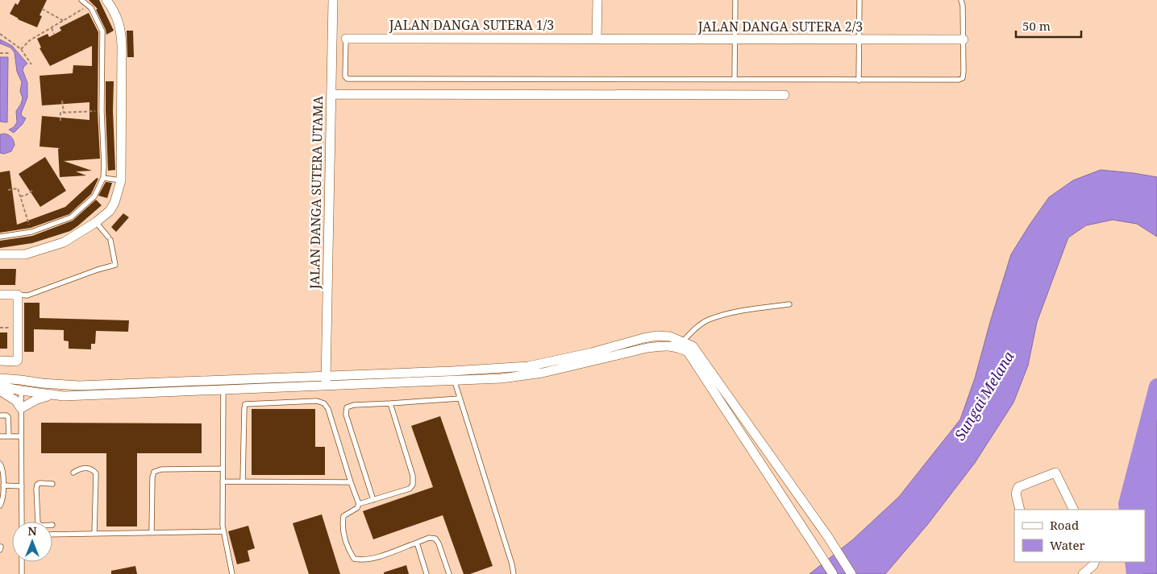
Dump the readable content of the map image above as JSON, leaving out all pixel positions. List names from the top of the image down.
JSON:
{
  "streets": {
    "street": ["JALAN DANGA SUTERA 1/3", "JALAN DANGA SUTERA 2/3", "JALAN DANGA SUTERA UTAMA"]
  },
  "crossings": [
    ["JALAN DANGA SUTERA 1/3", "JALAN DANGA SUTERA 2/3"]
  ],
  "water": ["Sungai Melana"],
  "legend": ["Road", "Water"],
  "scale_bar": "50 m",
  "north": "top"
}
